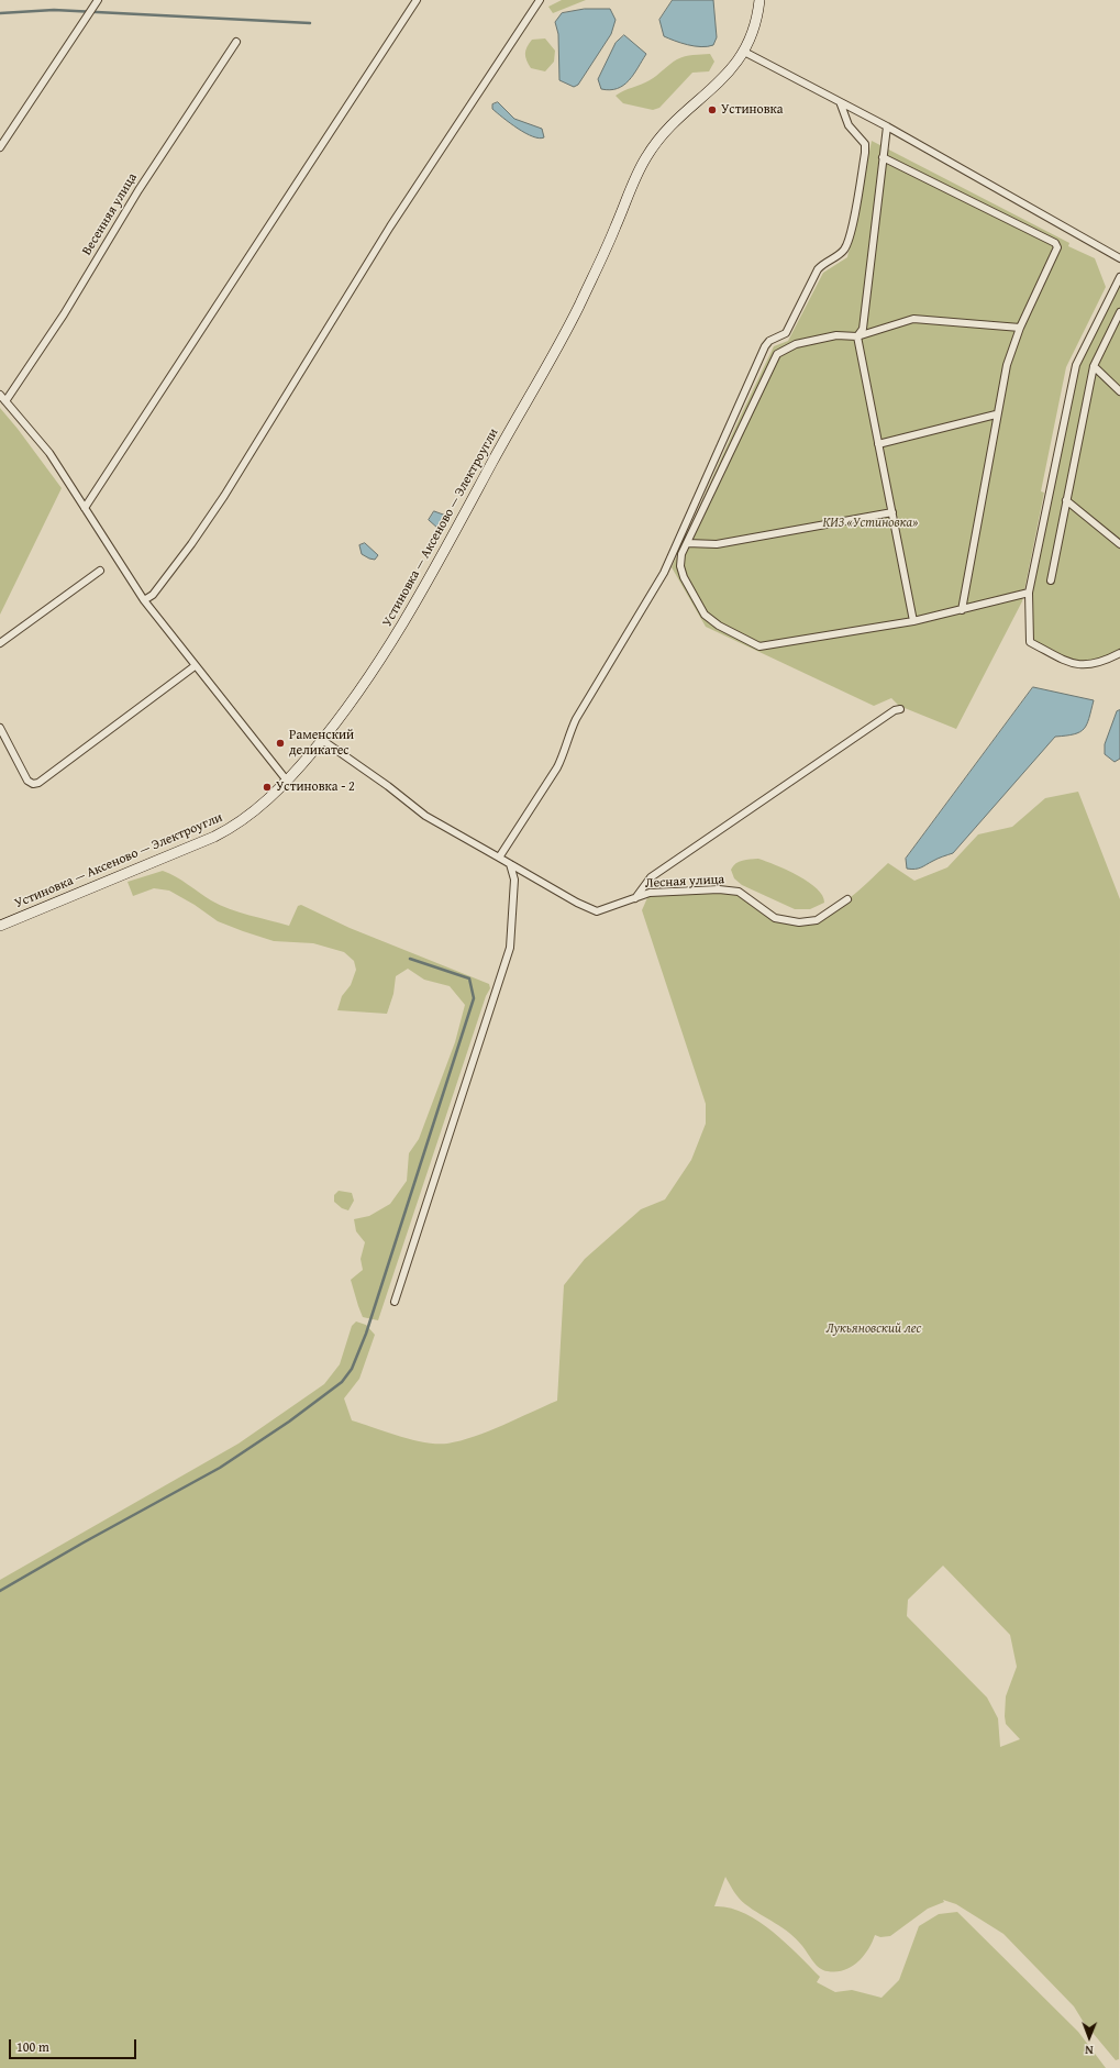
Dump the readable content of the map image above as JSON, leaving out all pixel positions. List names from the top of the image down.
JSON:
{
  "streets": {
    "main road": ["Устиновка — Аксеново — Электроугли"],
    "street": ["Весенняя улица", "Лесная улица"]
  },
  "crossings": [
    ["Устиновка — Аксеново — Электроугли", "Лесная улица"]
  ],
  "parks": ["КИЗ «Устиновка»", "Лукьяновский лес"],
  "places": ["Устиновка", "Раменский деликатес", "Устиновка - 2"],
  "scale_bar": "100 m",
  "north": "bottom"
}
